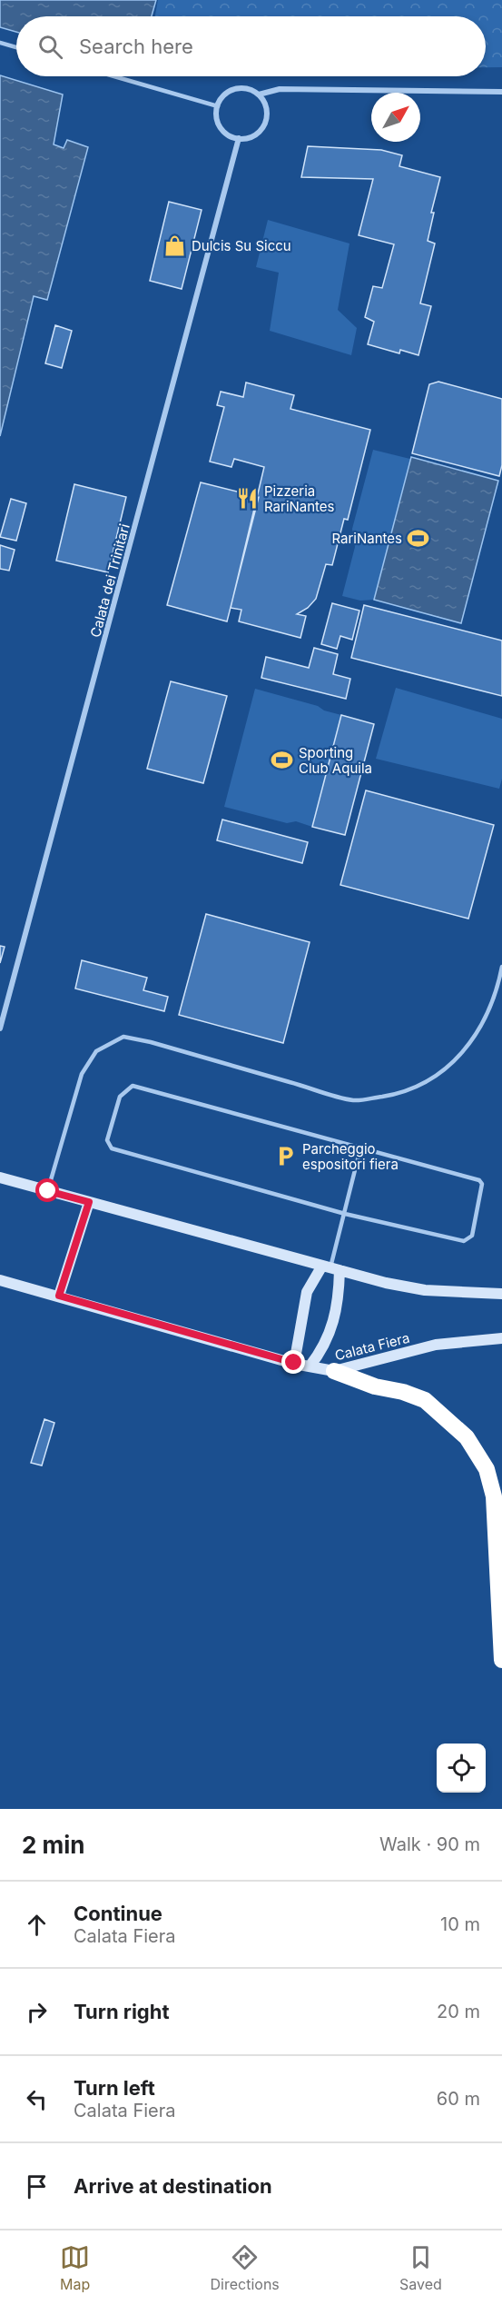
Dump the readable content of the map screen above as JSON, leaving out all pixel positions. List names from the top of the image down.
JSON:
{
  "streets": {
    "street": ["Calata dei Trinitari", "Calata Fiera"]
  },
  "places": {
    "shop": ["Dulcis Su Siccu"],
    "restaurant": ["Pizzeria RariNantes"],
    "sports": ["RariNantes", "Sporting Club Aquila"],
    "parking": ["Parcheggio espositori fiera"]
  },
  "north": "top right",
  "page": {
    "search": "Search here",
    "heading": ["2 min", "Walk · 90 m"],
    "list": [
      ["Continue", "Calata Fiera", "10 m"],
      ["Turn right", "20 m"],
      ["Turn left", "Calata Fiera", "60 m"],
      "Arrive at destination"
    ],
    "nav": ["Map", "Directions", "Saved"]
  }
}
